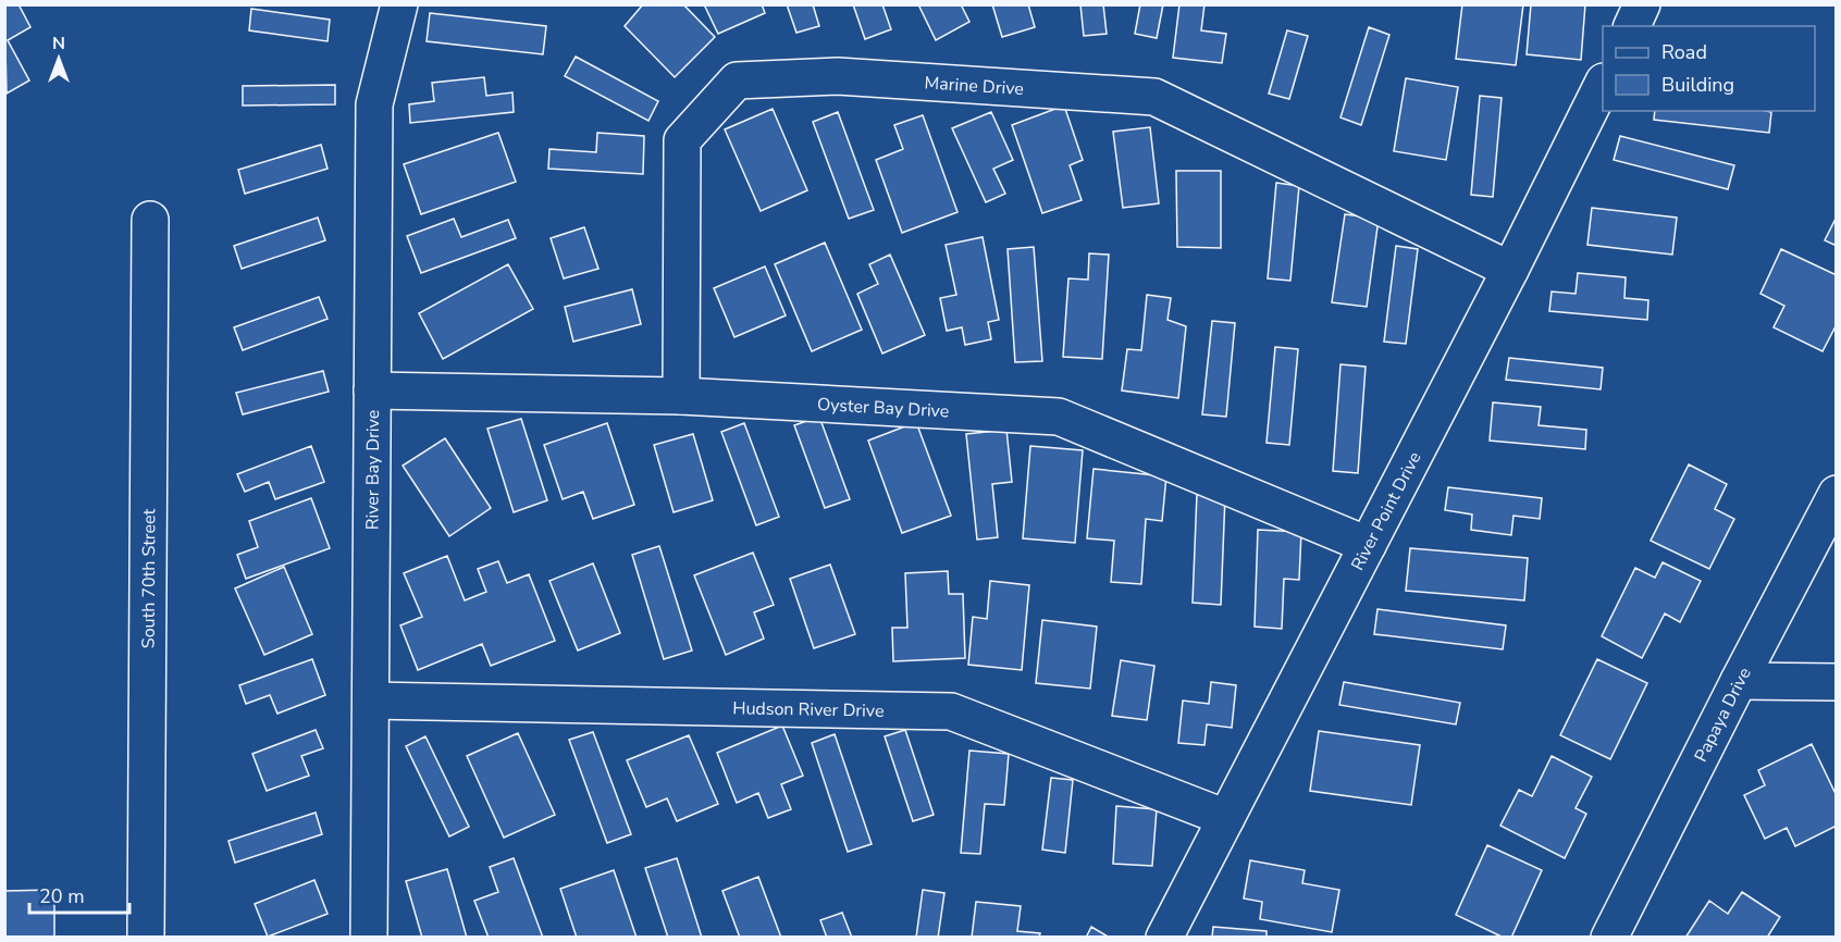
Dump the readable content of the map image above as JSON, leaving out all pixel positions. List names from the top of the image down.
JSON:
{
  "streets": {
    "street": [
      "Marine Drive",
      "Oyster Bay Drive",
      "River Bay Drive",
      "River Point Drive",
      "South 70th Street",
      "Hudson River Drive",
      "Papaya Drive"
    ]
  },
  "crossings": [
    ["Marine Drive", "Oyster Bay Drive"],
    ["Marine Drive", "River Point Drive"],
    ["Oyster Bay Drive", "River Bay Drive"],
    ["Oyster Bay Drive", "River Point Drive"],
    ["River Bay Drive", "Hudson River Drive"],
    ["River Point Drive", "Hudson River Drive"]
  ],
  "legend": ["Road", "Building"],
  "scale_bar": "20 m",
  "north": "top"
}
